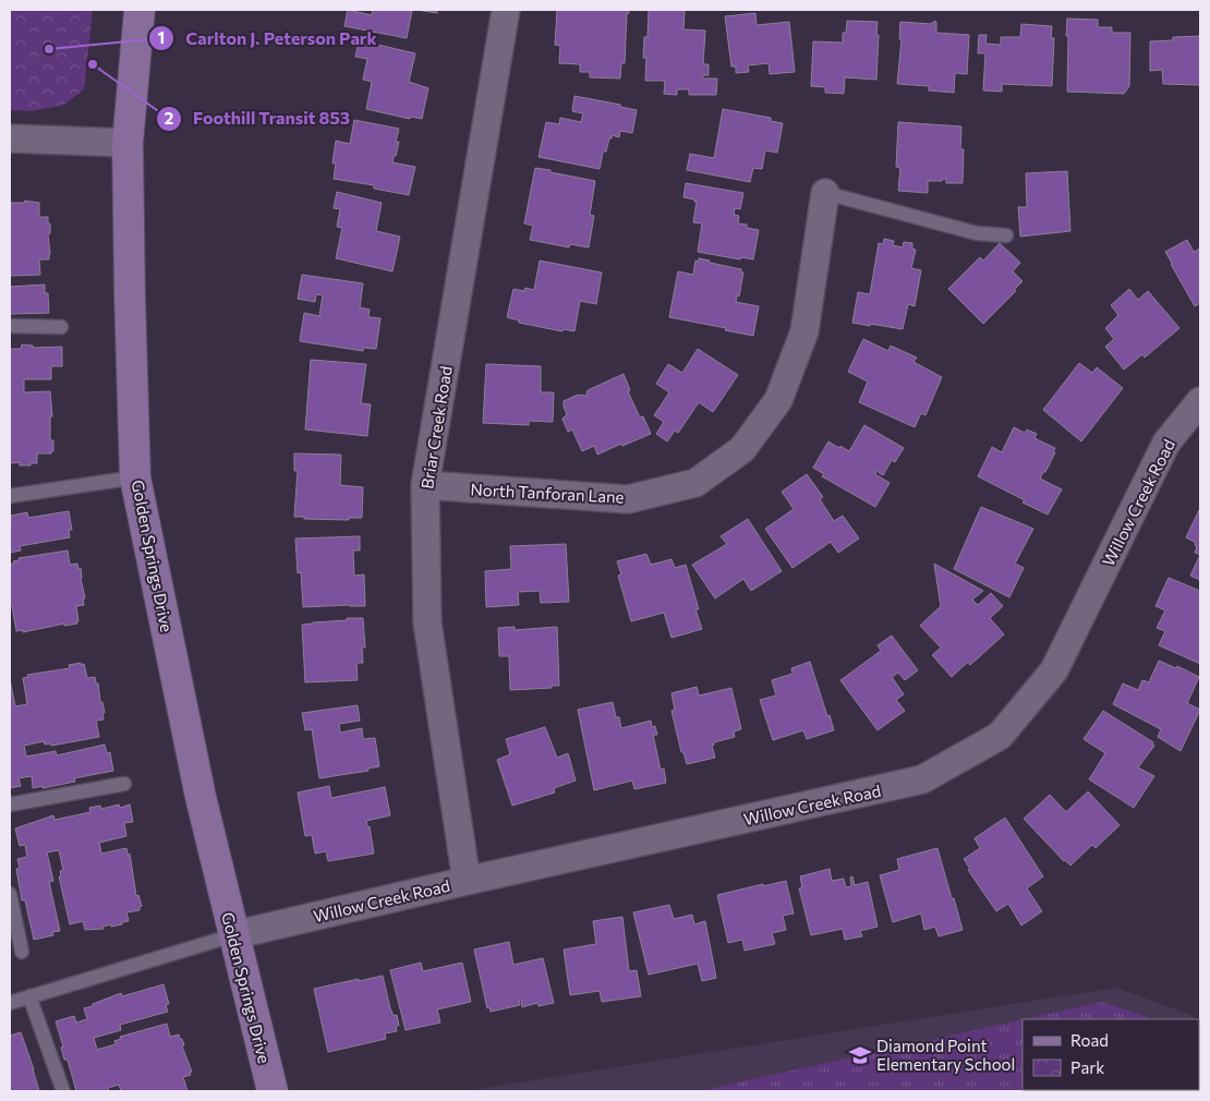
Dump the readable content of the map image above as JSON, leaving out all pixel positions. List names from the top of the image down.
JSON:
{
  "streets": {
    "main road": ["Golden Springs Drive"],
    "street": ["Briar Creek Road", "North Tanforan Lane", "Willow Creek Road"]
  },
  "crossings": [
    ["Briar Creek Road", "North Tanforan Lane"],
    ["Briar Creek Road", "Willow Creek Road"],
    ["Willow Creek Road", "Golden Springs Drive"]
  ],
  "places": {
    "other": ["Carlton J. Peterson Park", "Foothill Transit 853"],
    "school or university": ["Diamond Point Elementary School"]
  },
  "legend": ["Road", "Park"]
}
